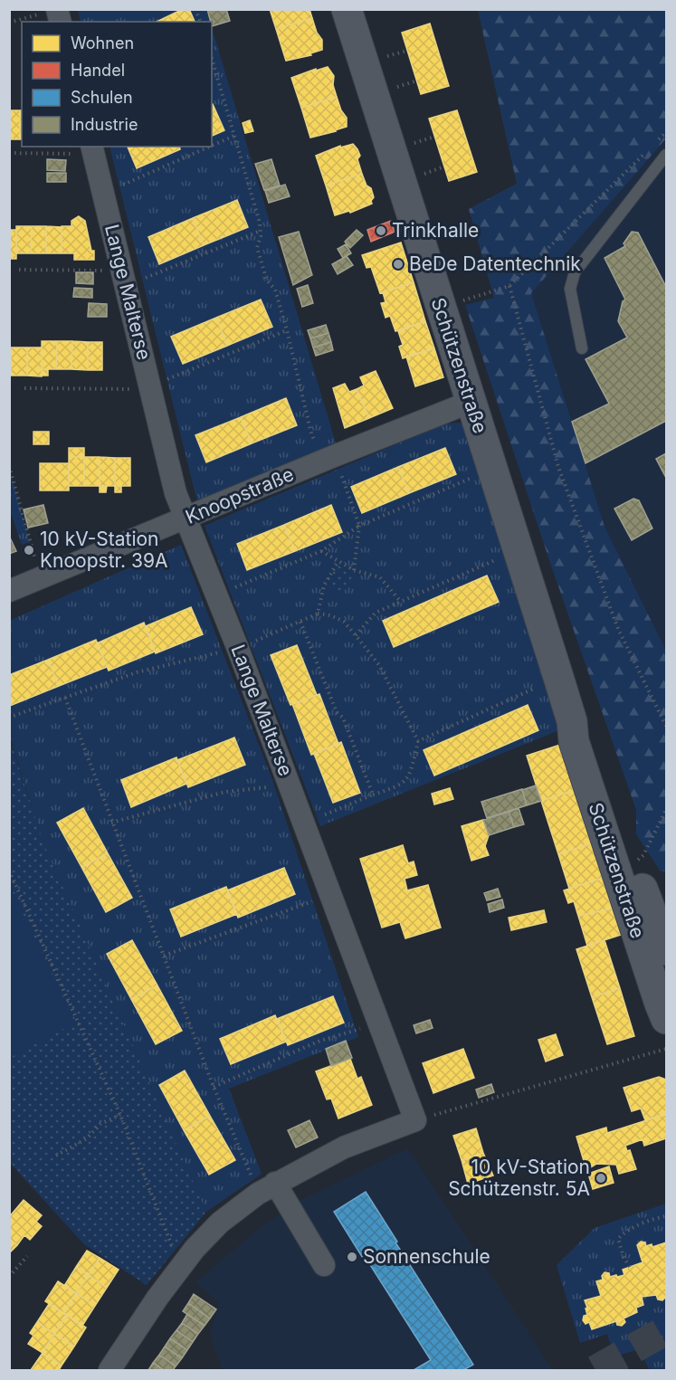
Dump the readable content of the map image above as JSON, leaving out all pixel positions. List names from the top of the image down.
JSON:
{
  "streets": {
    "street": ["Lange Malterse", "Schützenstraße", "Knoopstraße"]
  },
  "crossings": [
    ["Lange Malterse", "Knoopstraße"],
    ["Schützenstraße", "Knoopstraße"]
  ],
  "places": [
    "Trinkhalle",
    "BeDe Datentechnik",
    "10 kV-Station Knoopstr. 39A",
    "10 kV-Station Schützenstr. 5A",
    "Sonnenschule"
  ],
  "legend": [
    "Wohnen",
    "Handel",
    "Schulen",
    "Industrie"
  ]
}
